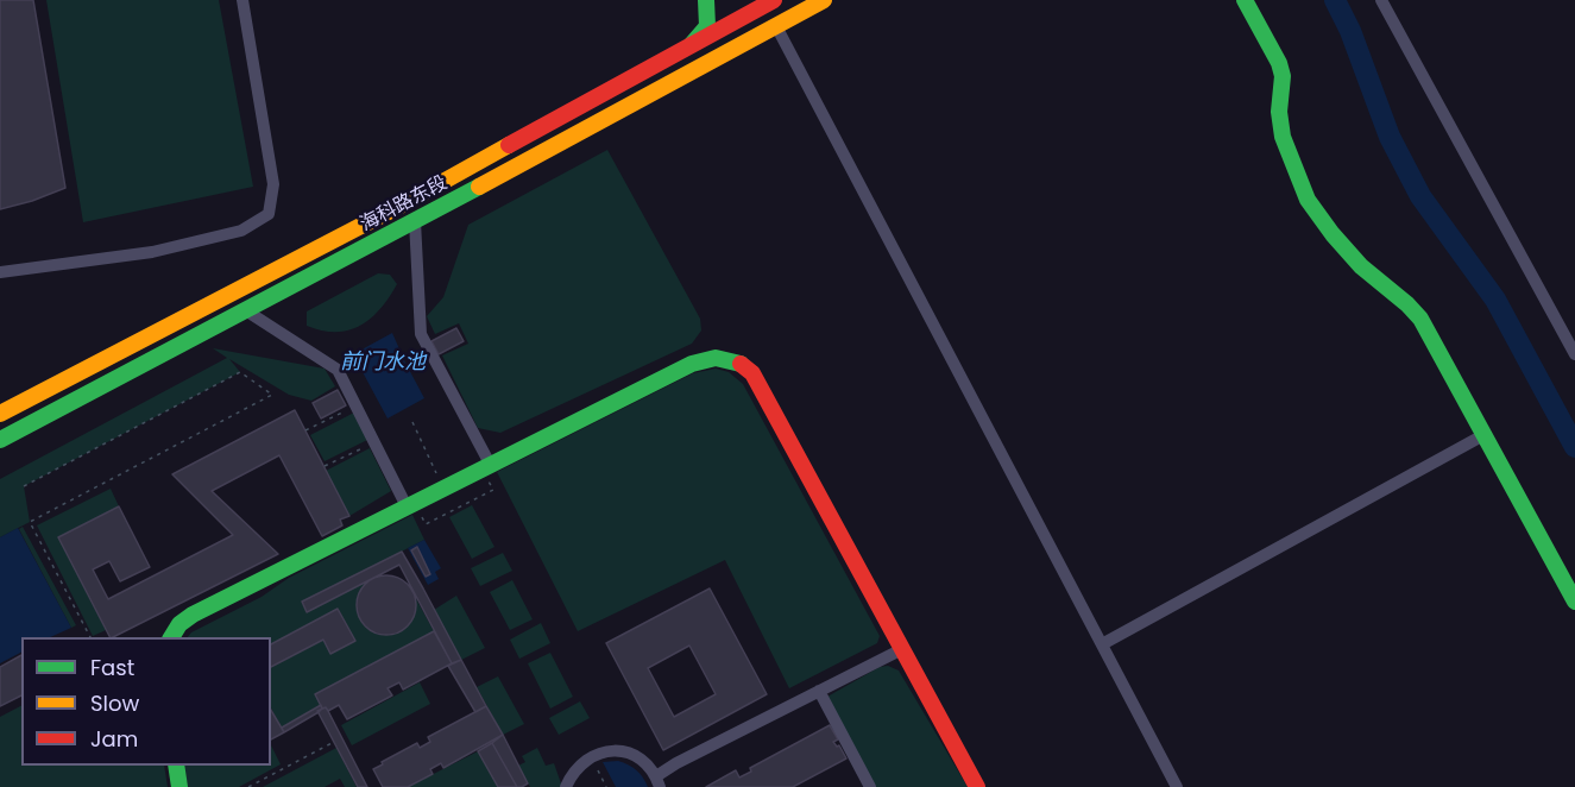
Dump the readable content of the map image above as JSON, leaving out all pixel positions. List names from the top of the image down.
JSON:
{
  "streets": {
    "main road": ["海科路东段"]
  },
  "water": ["前门水池"],
  "legend": ["Fast", "Slow", "Jam"]
}
